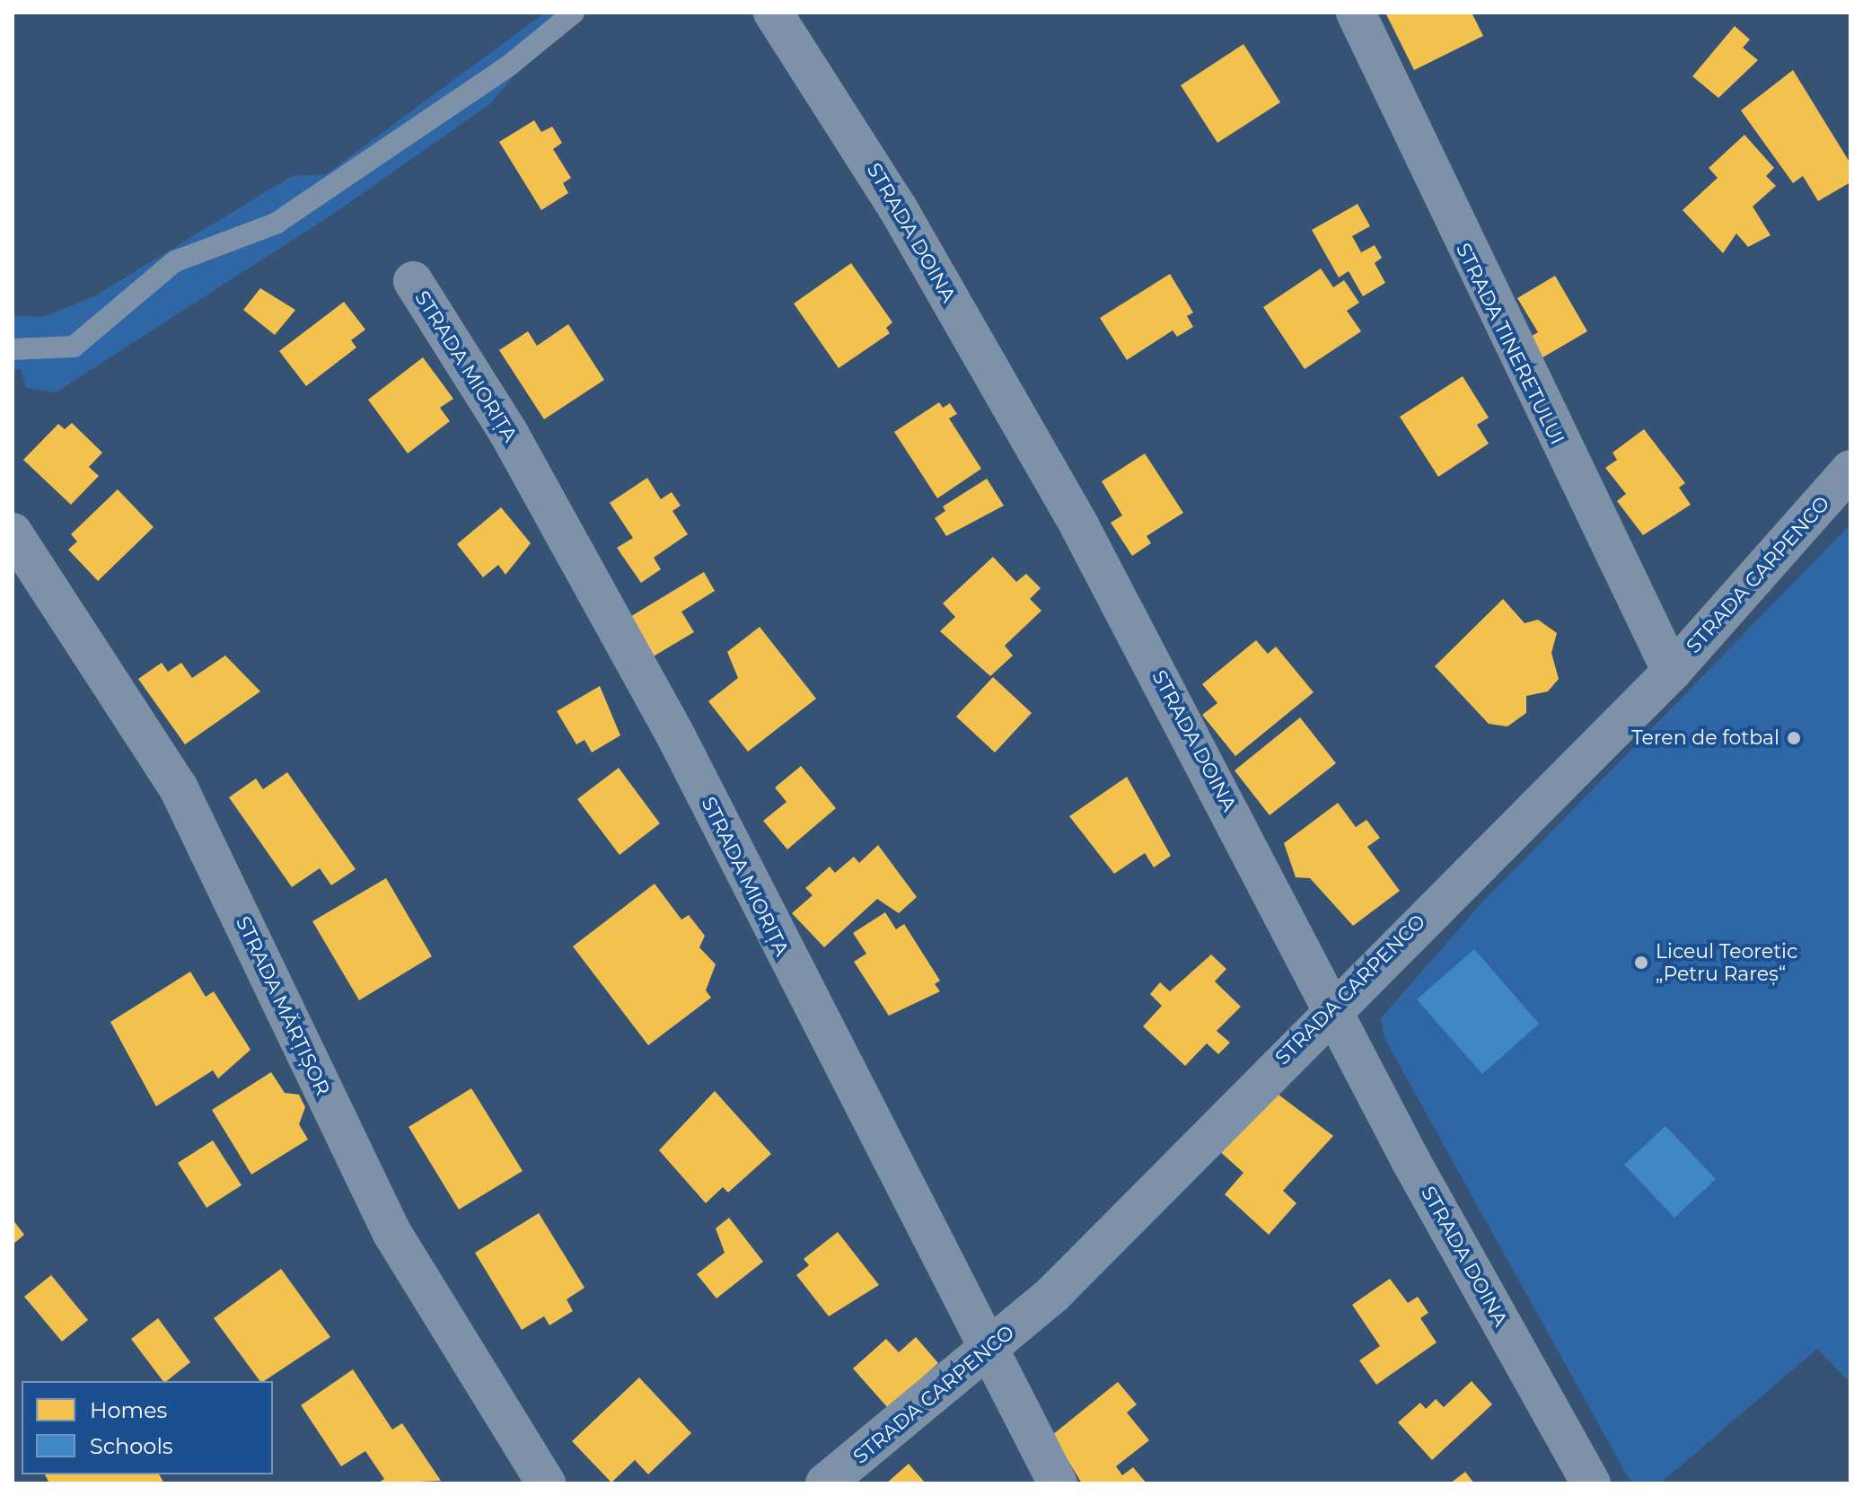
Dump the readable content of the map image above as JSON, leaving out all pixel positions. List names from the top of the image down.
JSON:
{
  "streets": {
    "street": [
      "STRADA DOINA",
      "STRADA TINERETULUI",
      "STRADA MIORIȚA",
      "STRADA CARPENCO",
      "STRADA MĂRȚIȘOR"
    ]
  },
  "crossings": [
    ["STRADA DOINA", "STRADA CARPENCO"],
    ["STRADA TINERETULUI", "STRADA CARPENCO"],
    ["STRADA MIORIȚA", "STRADA CARPENCO"]
  ],
  "places": ["Teren de fotbal", "Liceul Teoretic „Petru Rareș“"],
  "legend": ["Homes", "Schools"]
}
